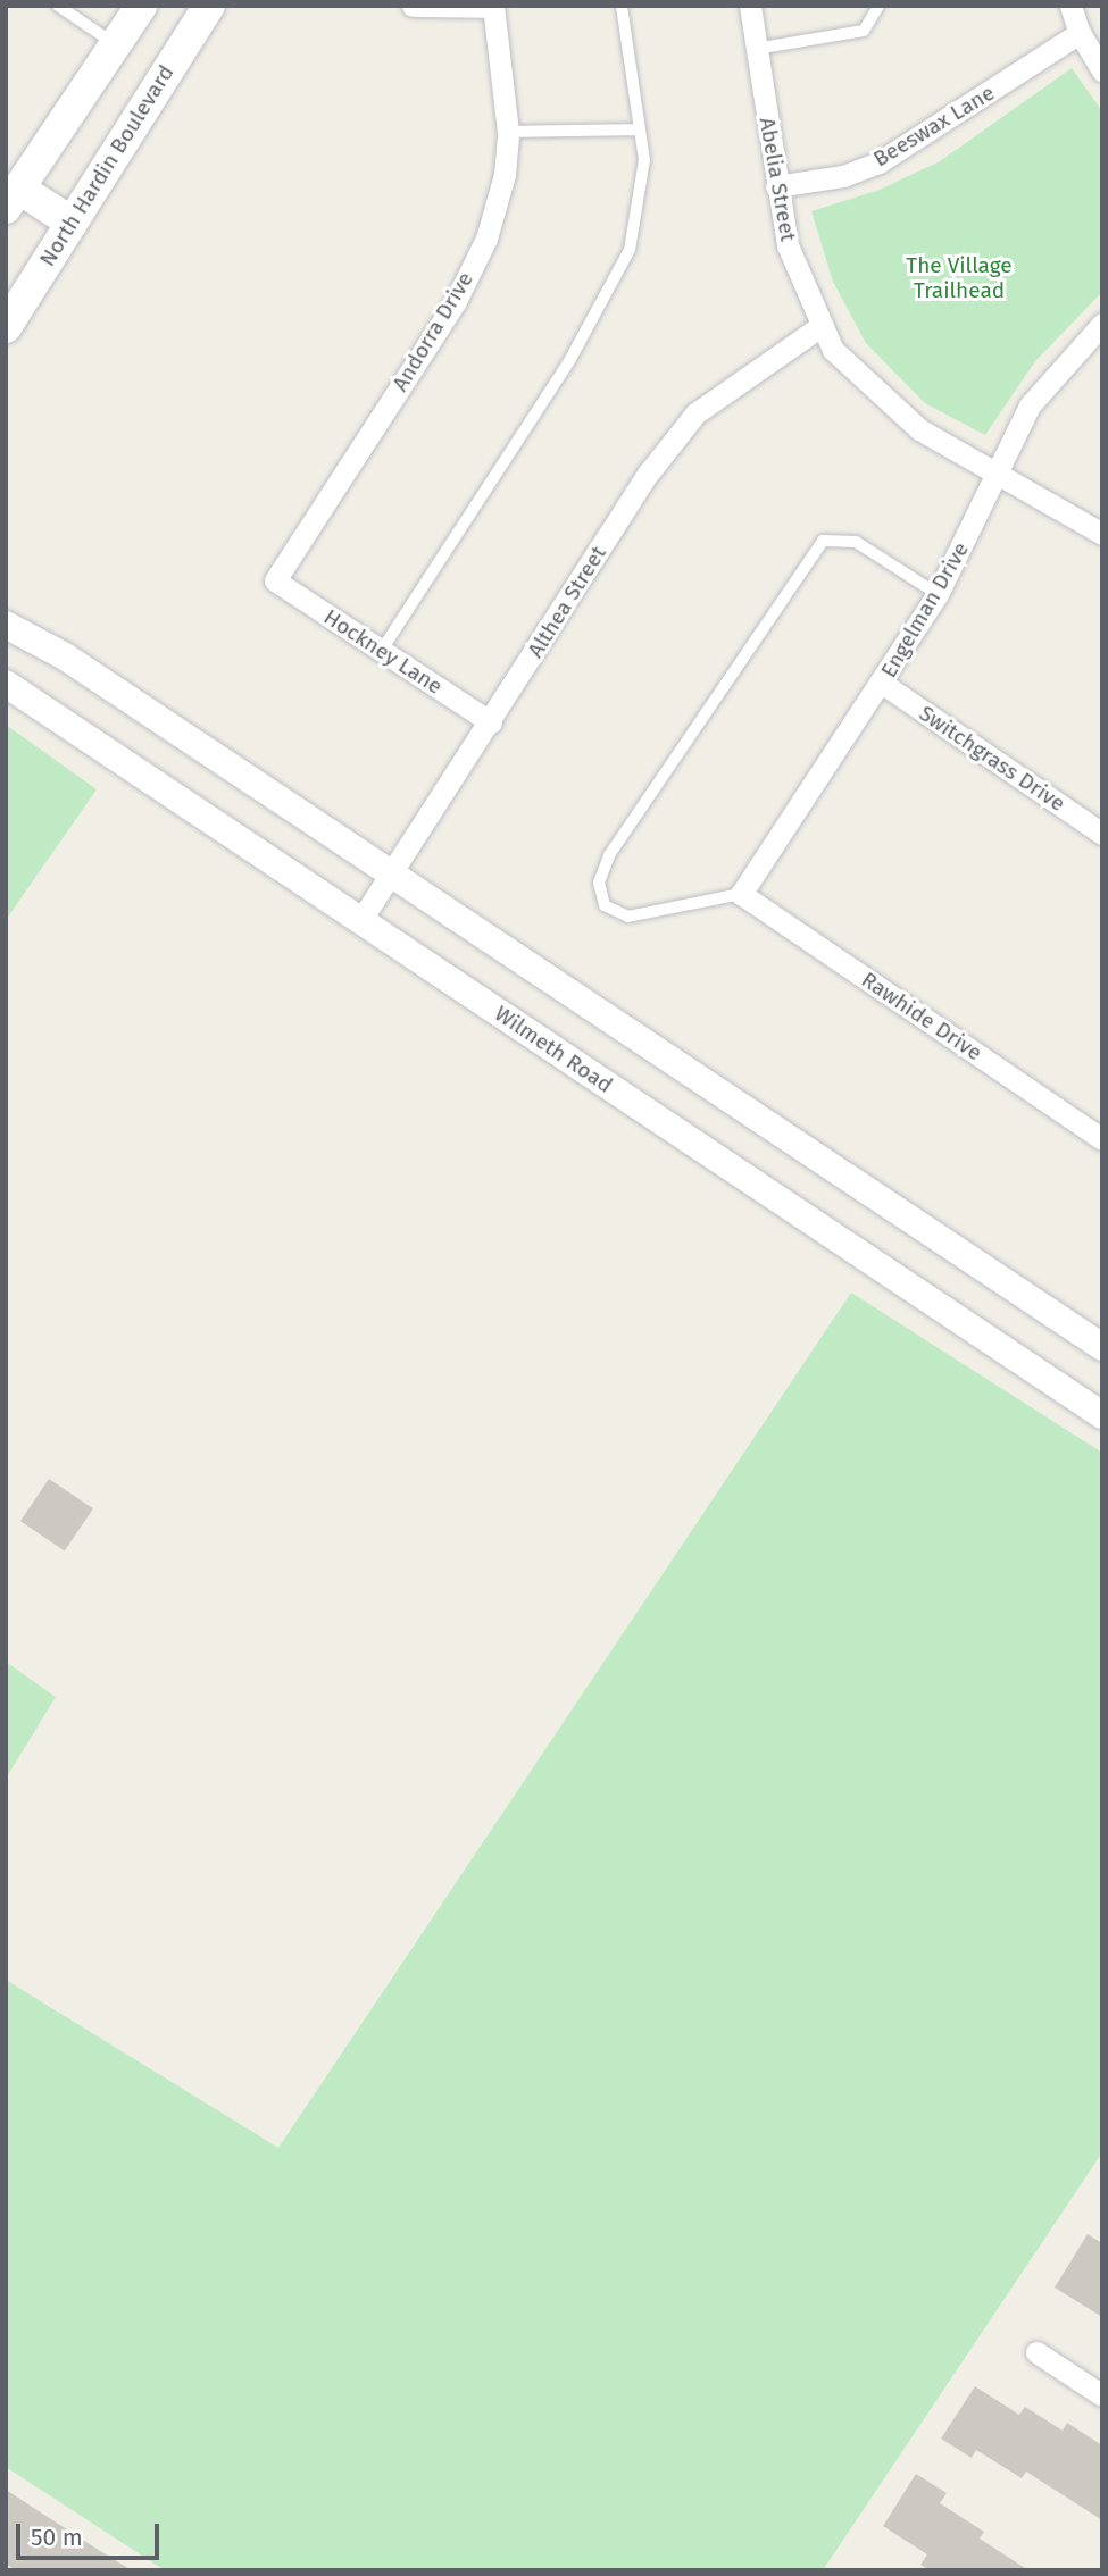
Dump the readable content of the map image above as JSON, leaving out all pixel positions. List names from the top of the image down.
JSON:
{
  "streets": {
    "main road": ["North Hardin Boulevard"],
    "street": [
      "Beeswax Lane",
      "Abelia Street",
      "Andorra Drive",
      "Althea Street",
      "Engelman Drive",
      "Hockney Lane",
      "Switchgrass Drive",
      "Rawhide Drive",
      "Wilmeth Road"
    ]
  },
  "crossings": [
    ["Beeswax Lane", "Abelia Street"],
    ["Abelia Street", "Althea Street"],
    ["Abelia Street", "Engelman Drive"],
    ["Andorra Drive", "Hockney Lane"],
    ["Althea Street", "Hockney Lane"],
    ["Althea Street", "Wilmeth Road"],
    ["Engelman Drive", "Switchgrass Drive"],
    ["Engelman Drive", "Rawhide Drive"]
  ],
  "parks": ["The Village Trailhead"],
  "scale_bar": "50 m"
}
